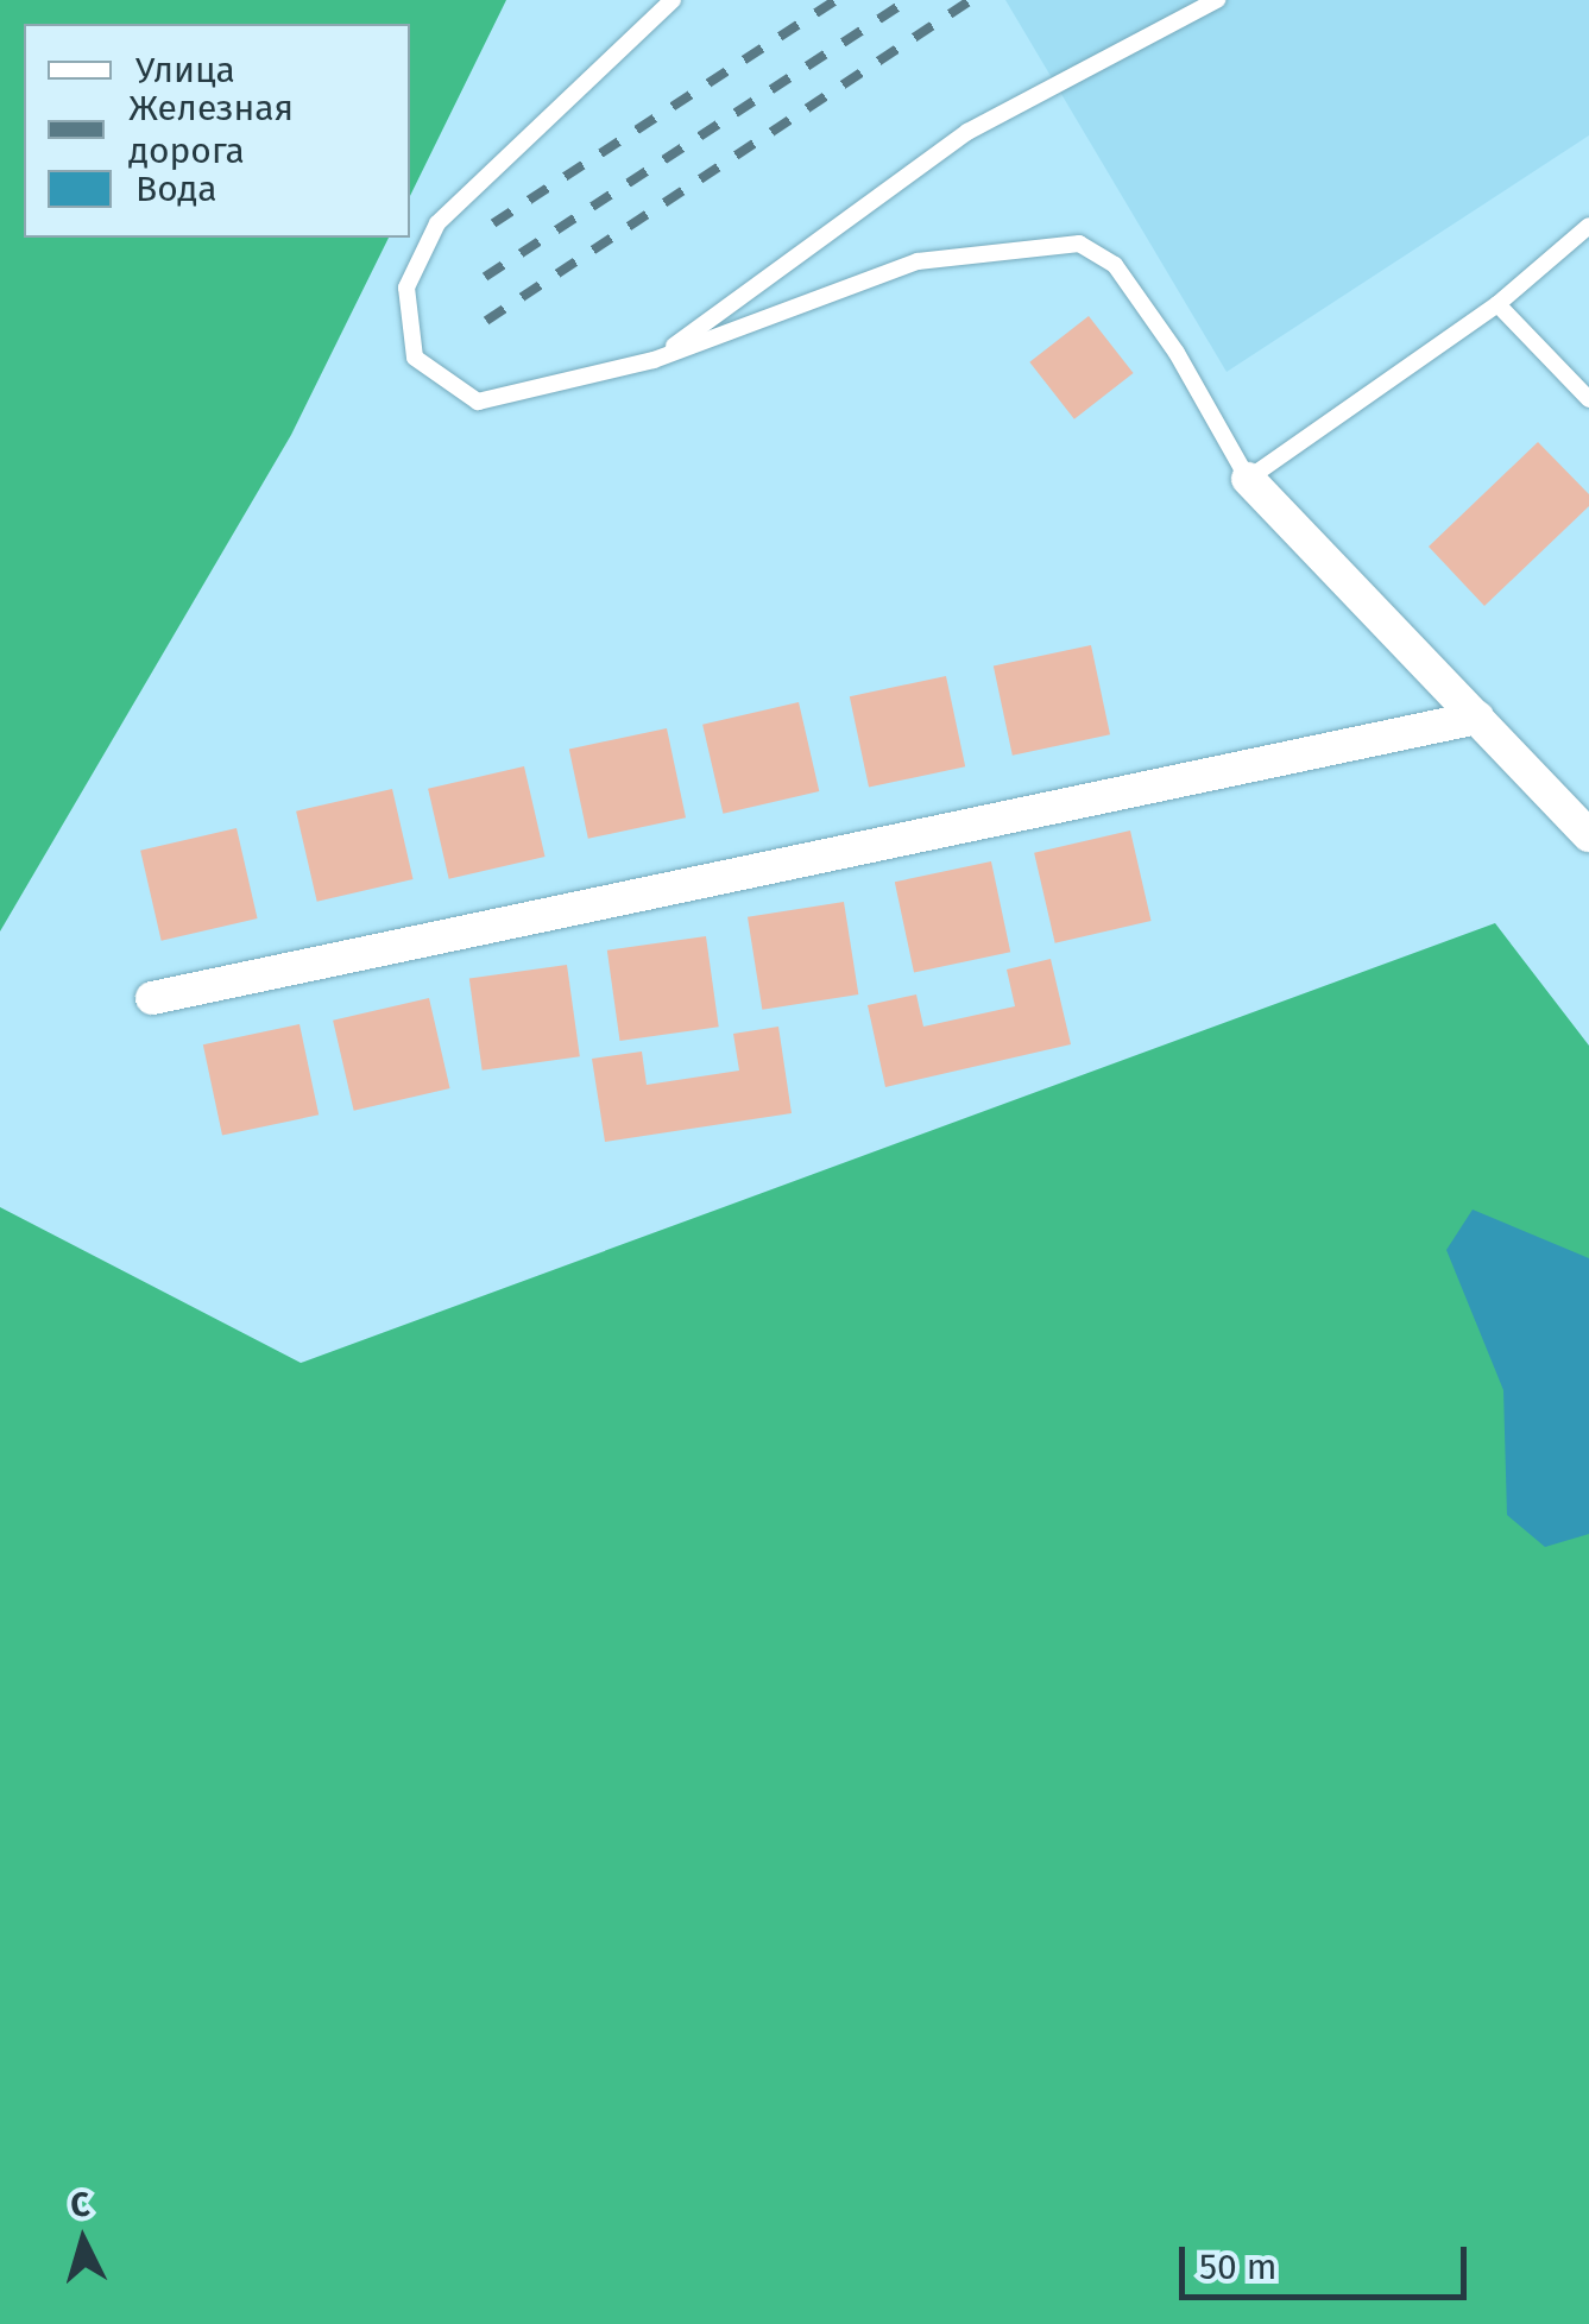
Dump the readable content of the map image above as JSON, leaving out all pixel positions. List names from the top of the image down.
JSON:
{
  "legend": ["Улица", "Железная дорога", "Вода"],
  "scale_bar": "50 m",
  "north": "top"
}
